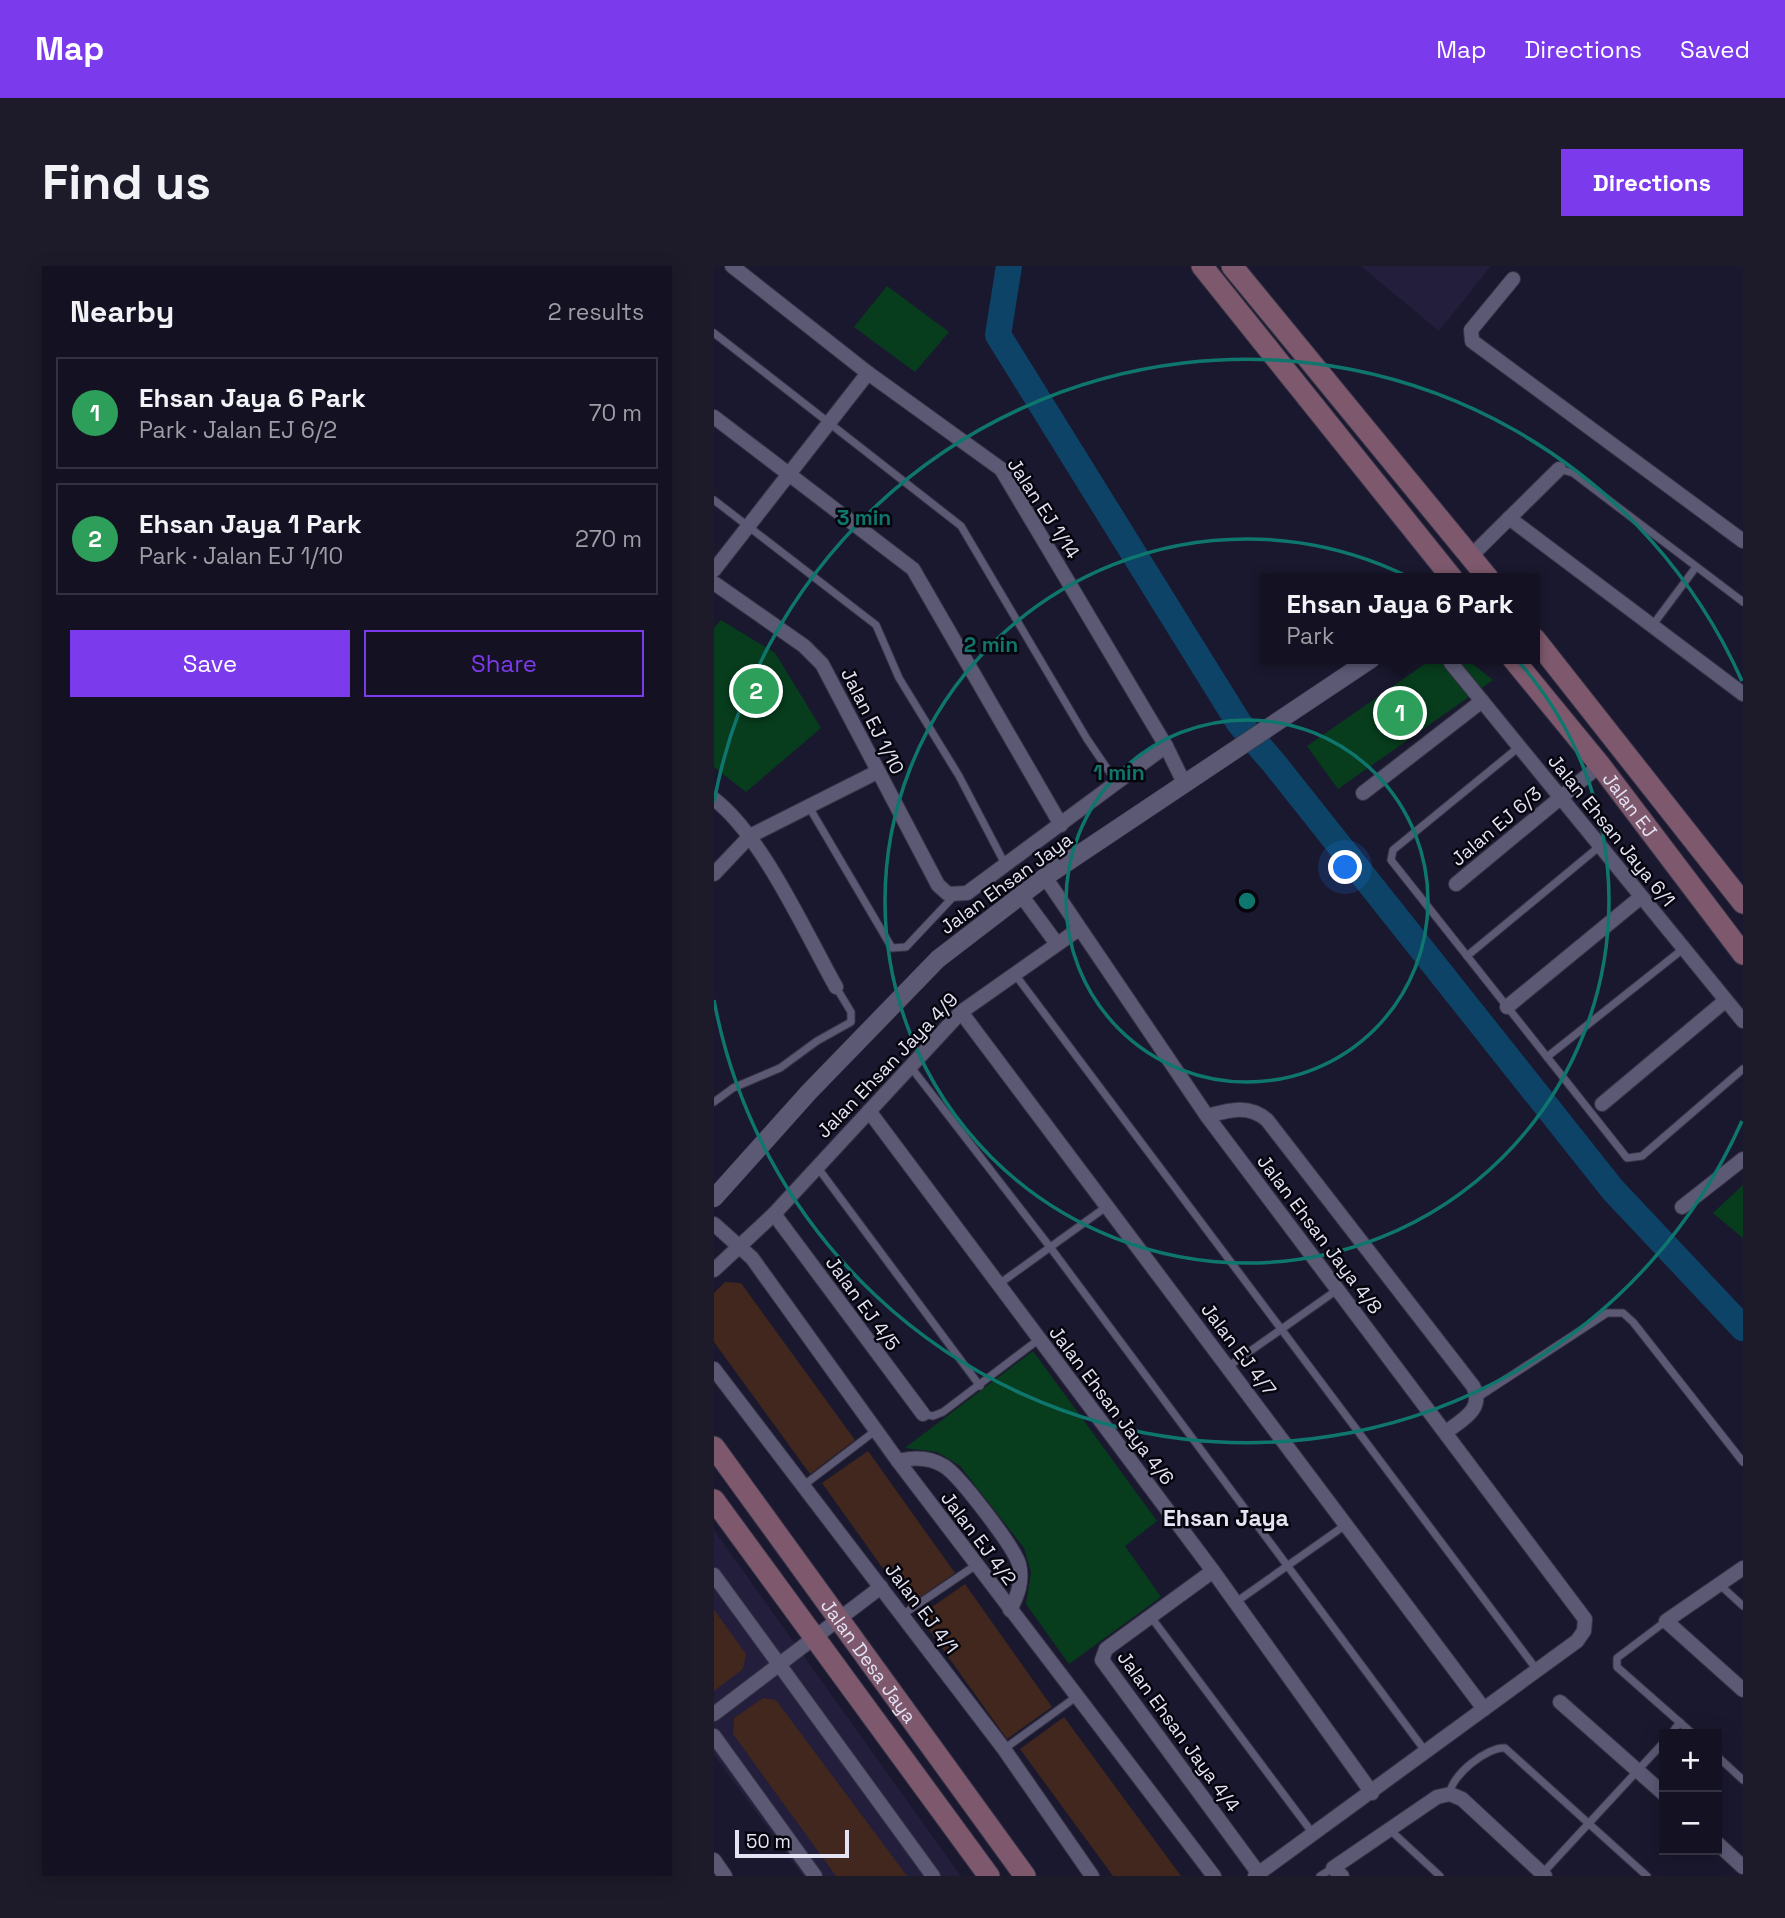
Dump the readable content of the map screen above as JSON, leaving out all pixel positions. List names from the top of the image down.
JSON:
{
  "streets": {
    "main road": ["Jalan EJ", "Jalan Desa Jaya"],
    "street": [
      "Jalan EJ 1/14",
      "Jalan EJ 1/10",
      "Jalan EJ 6/3",
      "Jalan Ehsan Jaya 6/1",
      "Jalan Ehsan Jaya",
      "Jalan Ehsan Jaya 4/9",
      "Jalan Ehsan Jaya 4/8",
      "Jalan EJ 4/5",
      "Jalan EJ 4/7",
      "Jalan Ehsan Jaya 4/6",
      "Jalan EJ 4/2",
      "Jalan EJ 4/1",
      "Jalan Ehsan Jaya 4/4"
    ]
  },
  "crossings": [
    ["Jalan EJ 1/14", "Jalan Ehsan Jaya"],
    ["Jalan EJ", "Jalan EJ 6/3"],
    ["Jalan EJ 6/3", "Jalan Ehsan Jaya 6/1"],
    ["Jalan Ehsan Jaya", "Jalan Ehsan Jaya 4/8"],
    ["Jalan Ehsan Jaya 4/9", "Jalan Ehsan Jaya 4/8"],
    ["Jalan Ehsan Jaya 4/9", "Jalan EJ 4/5"],
    ["Jalan Ehsan Jaya 4/9", "Jalan EJ 4/7"],
    ["Jalan Ehsan Jaya 4/9", "Jalan Ehsan Jaya 4/6"],
    ["Jalan Ehsan Jaya 4/9", "Jalan EJ 4/2"],
    ["Jalan Ehsan Jaya 4/6", "Jalan Ehsan Jaya 4/4"]
  ],
  "districts": ["Ehsan Jaya"],
  "scale_bar": "50 m",
  "page": {
    "header": "Map",
    "nav": ["Map", "Directions", "Saved"],
    "buttons": [
      "Directions",
      ["Save", "Share"]
    ],
    "title": "Find us",
    "heading": ["Nearby", "2 results"],
    "list": [
      {
        "mark": "1",
        "name": "Ehsan Jaya 6 Park",
        "note": "Park · Jalan EJ 6/2",
        "value": "70 m"
      },
      {
        "mark": "2",
        "name": "Ehsan Jaya 1 Park",
        "note": "Park · Jalan EJ 1/10",
        "value": "270 m"
      }
    ],
    "popup": ["Ehsan Jaya 6 Park", "Park"],
    "pins": ["2", "1"],
    "map_buttons": ["+", "−"],
    "scale": "50 m"
  },
  "rings": ["3 min", "2 min", "1 min"]
}
